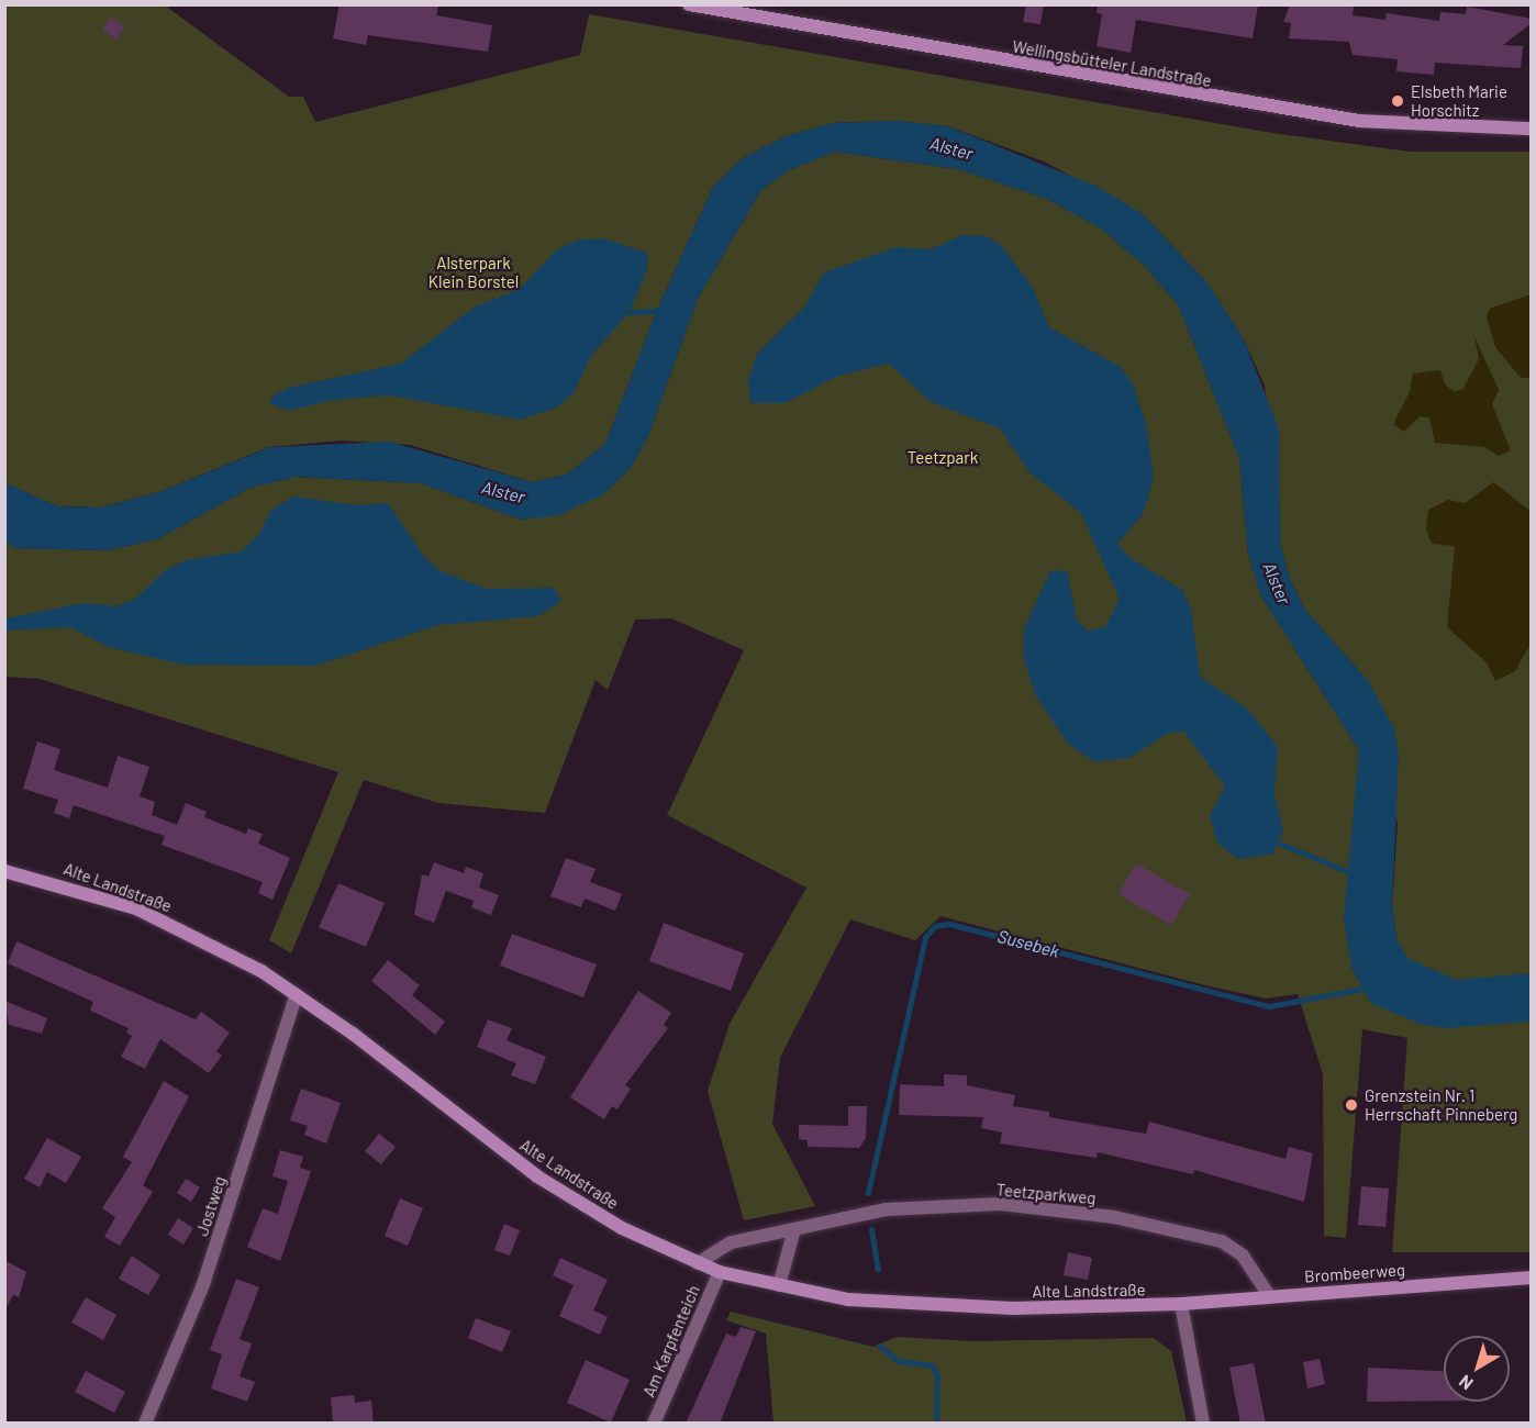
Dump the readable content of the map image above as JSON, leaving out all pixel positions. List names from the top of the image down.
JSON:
{
  "streets": {
    "main road": ["Wellingsbütteler Landstraße", "Alte Landstraße", "Brombeerweg"],
    "street": ["Teetzparkweg", "Jostweg", "Am Karpfenteich"]
  },
  "crossings": [
    ["Alte Landstraße", "Teetzparkweg"],
    ["Alte Landstraße", "Jostweg"],
    ["Alte Landstraße", "Brombeerweg"],
    ["Alte Landstraße", "Am Karpfenteich"],
    ["Teetzparkweg", "Brombeerweg"]
  ],
  "water": ["Alster", "Susebek"],
  "parks": ["Alsterpark Klein Borstel", "Teetzpark"],
  "places": ["Elsbeth Marie Horschitz", "Grenzstein Nr. 1 Herrschaft Pinneberg"],
  "north": "bottom left"
}
